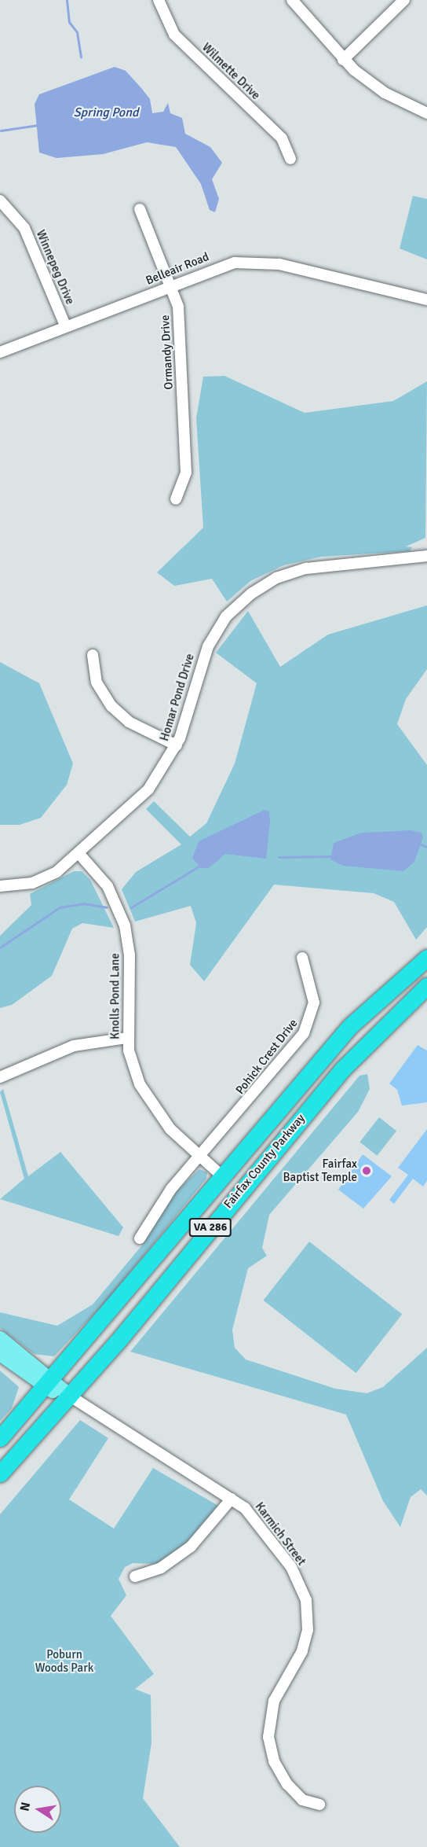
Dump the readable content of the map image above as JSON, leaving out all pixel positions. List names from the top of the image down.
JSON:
{
  "streets": {
    "highway": ["Fairfax County Parkway", "VA 286"],
    "street": [
      "Wilmette Drive",
      "Winnepeg Drive",
      "Belleair Road",
      "Ormandy Drive",
      "Homar Pond Drive",
      "Knolls Pond Lane",
      "Pohick Crest Drive",
      "Karmich Street"
    ]
  },
  "crossings": [
    ["Winnepeg Drive", "Belleair Road"],
    ["Belleair Road", "Ormandy Drive"],
    ["Homar Pond Drive", "Knolls Pond Lane"],
    ["Knolls Pond Lane", "Pohick Crest Drive"],
    ["Knolls Pond Lane", "Fairfax County Parkway"],
    ["Fairfax County Parkway", "Karmich Street"]
  ],
  "water": ["Spring Pond"],
  "parks": ["Poburn Woods Park"],
  "places": ["Fairfax Baptist Temple"],
  "north": "left"
}
